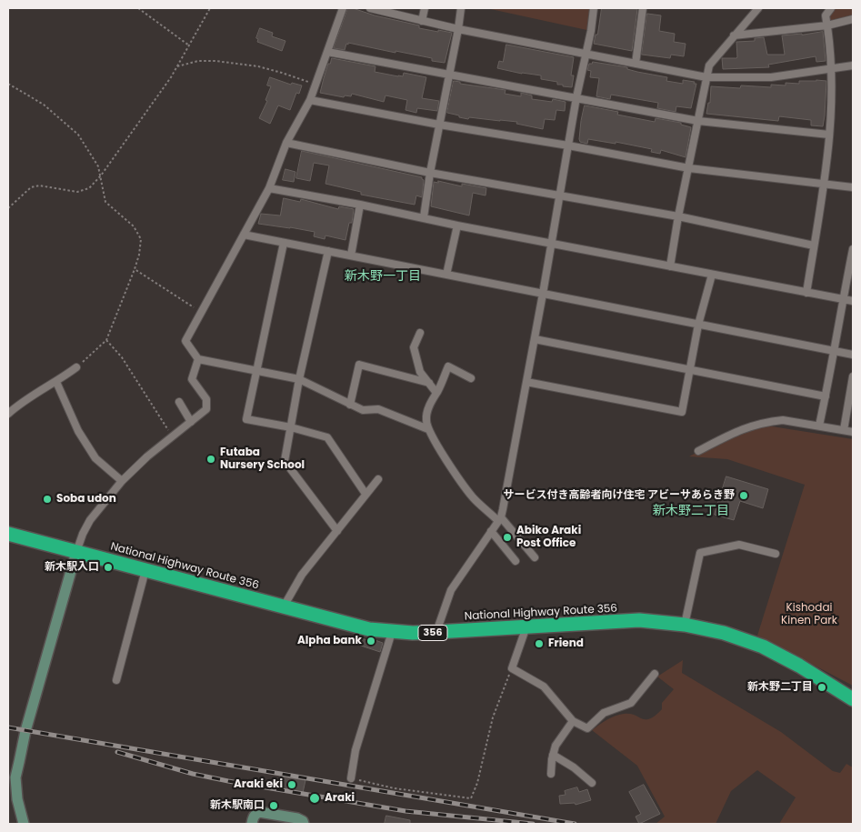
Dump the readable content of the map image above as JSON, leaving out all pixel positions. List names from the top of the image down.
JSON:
{
  "streets": {
    "highway": ["National Highway Route 356", "356"]
  },
  "districts": ["新木野一丁目", "新木野二丁目"],
  "parks": ["Kishodai Kinen Park"],
  "places": [
    "Futaba Nursery School",
    "サービス付き高齢者向け住宅 アビーサあらき野",
    "Soba udon",
    "Abiko Araki Post Office",
    "新木駅入口",
    "Alpha bank",
    "Friend",
    "新木野二丁目",
    "Araki eki",
    "Araki",
    "新木駅南口"
  ]
}
